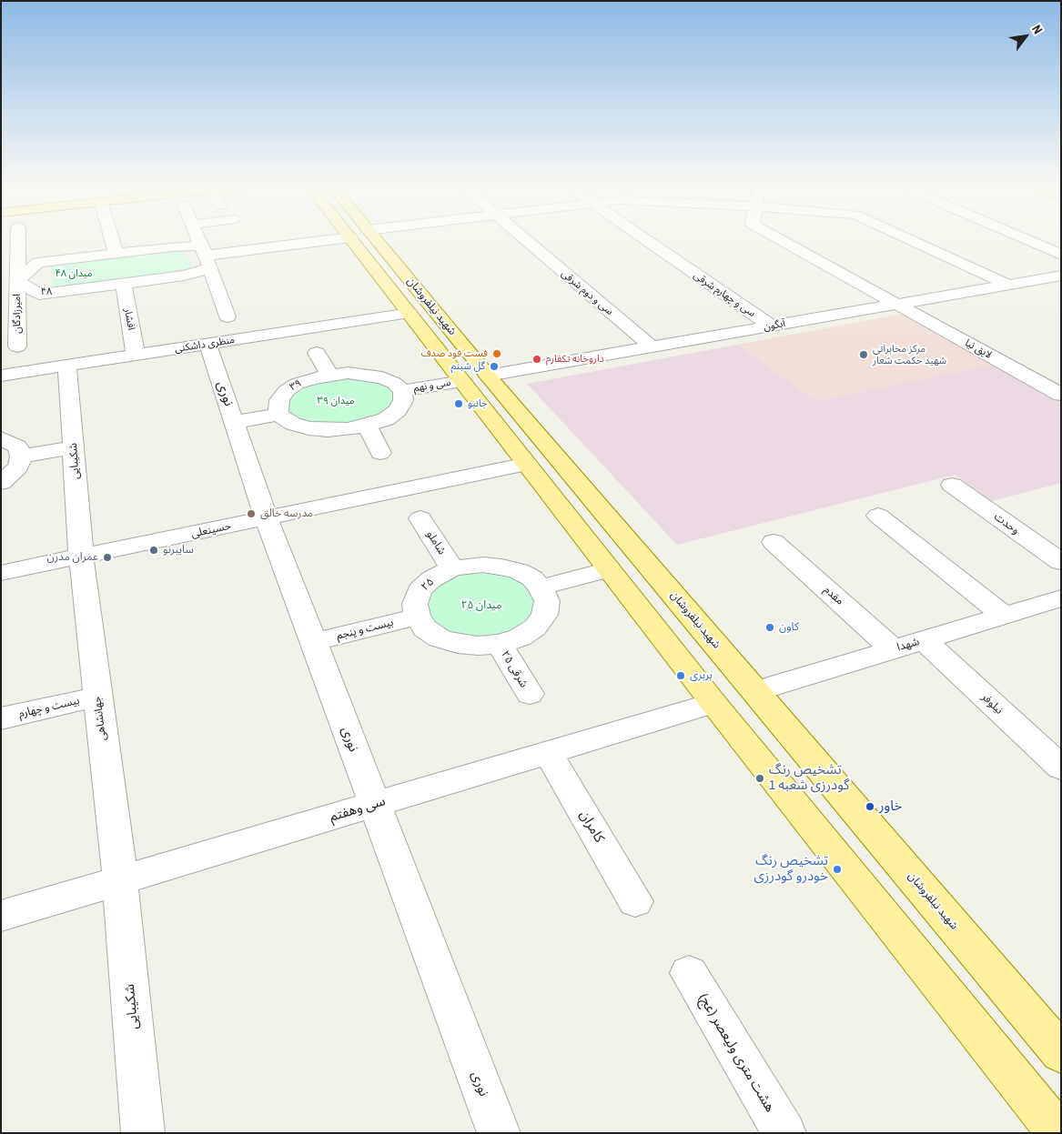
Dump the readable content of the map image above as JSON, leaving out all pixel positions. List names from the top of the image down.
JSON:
{
  "streets": {
    "main road": ["شهید نیلفروشان"],
    "street": [
      "۴۸",
      "سی و دوم شرقی",
      "سی و چهارم شرقی",
      "امیرزادگان",
      "افشار",
      "آبگون",
      "منظری داشکنی",
      "لایق نیا",
      "۳۹",
      "سی و نهم",
      "نوری",
      "شکیبایی",
      "وحدت",
      "حسینعلی",
      "شاملو",
      "۲۵",
      "مقدم",
      "بیست و پنجم",
      "شهدا",
      "۲۵ شرقی",
      "نیلوفر",
      "بیست و چهارم",
      "جهانشاهی",
      "سی وهفتم",
      "کامران",
      "هشت متری ولیعصر (عج)"
    ]
  },
  "crossings": [
    ["۴۸", "امیرزادگان"],
    ["۴۸", "افشار"],
    ["سی و دوم شرقی", "آبگون"],
    ["سی و چهارم شرقی", "آبگون"],
    ["شهید نیلفروشان", "آبگون"],
    ["شهید نیلفروشان", "منظری داشکنی"],
    ["شهید نیلفروشان", "سی و نهم"],
    ["شهید نیلفروشان", "شهدا"],
    ["افشار", "منظری داشکنی"],
    ["آبگون", "لایق نیا"],
    ["آبگون", "سی و نهم"],
    ["منظری داشکنی", "نوری"],
    ["منظری داشکنی", "شکیبایی"],
    ["۳۹", "سی و نهم"],
    ["نوری", "حسینعلی"],
    ["نوری", "بیست و پنجم"],
    ["نوری", "سی وهفتم"],
    ["شکیبایی", "حسینعلی"],
    ["شکیبایی", "جهانشاهی"],
    ["شکیبایی", "سی وهفتم"],
    ["حسینعلی", "جهانشاهی"],
    ["شاملو", "۲۵"],
    ["شاملو", "بیست و پنجم"],
    ["شاملو", "۲۵ شرقی"],
    ["۲۵", "بیست و پنجم"],
    ["۲۵", "۲۵ شرقی"],
    ["مقدم", "شهدا"],
    ["بیست و پنجم", "۲۵ شرقی"],
    ["شهدا", "نیلوفر"],
    ["بیست و چهارم", "جهانشاهی"],
    ["جهانشاهی", "سی وهفتم"],
    ["سی وهفتم", "کامران"]
  ],
  "parks": ["میدان ۴۸", "میدان ۳۹", "میدان ۲۵"],
  "places": [
    "فست فود صدف",
    "مرکز مخابراتی شهید حکمت شعار",
    "داروخانه تکفارم",
    "گل شبنم",
    "جانبو",
    "مدرسه خالق",
    "سایبرنو",
    "عمران مدرن",
    "کاون",
    "بربری",
    "تشخیص رنگ گودرزی شعبه 1",
    "خاور",
    "تشخیص رنگ خودرو گودرزی"
  ],
  "north": "top right"
}
